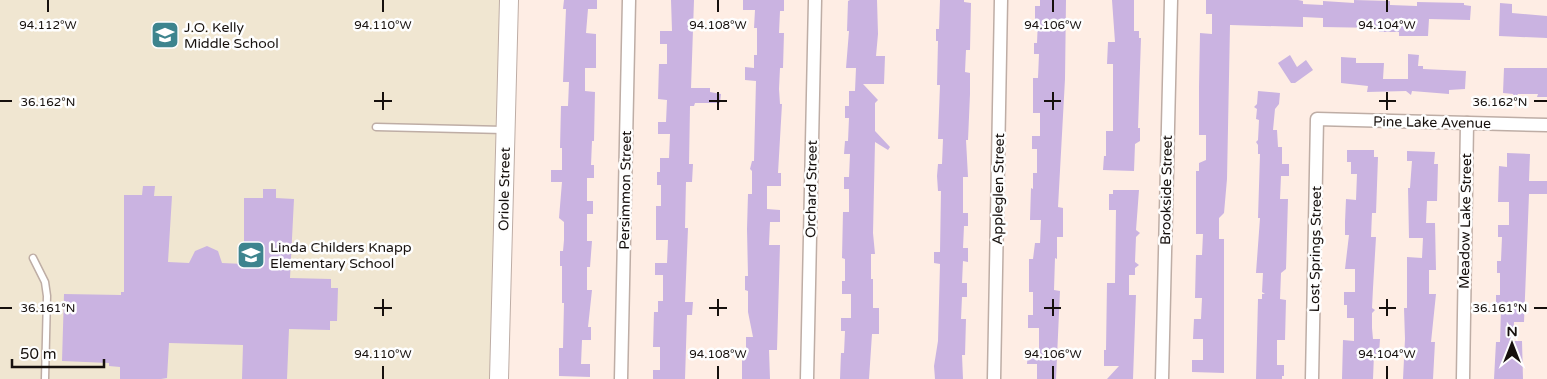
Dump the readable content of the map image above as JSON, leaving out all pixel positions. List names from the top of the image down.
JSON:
{
  "streets": {
    "street": [
      "Pine Lake Avenue",
      "Oriole Street",
      "Orchard Street",
      "Appleglen Street",
      "Persimmon Street",
      "Brookside Street",
      "Meadow Lake Street",
      "Lost Springs Street"
    ]
  },
  "crossings": [
    ["Pine Lake Avenue", "Meadow Lake Street"],
    ["Pine Lake Avenue", "Lost Springs Street"]
  ],
  "places": {
    "school or university": ["J.O. Kelly Middle School", "Linda Childers Knapp Elementary School"]
  },
  "scale_bar": "50 m",
  "north": "top",
  "coordinates": [
    "94.112°W",
    "94.110°W",
    "94.108°W",
    "94.106°W",
    "94.104°W",
    "36.162°N",
    "36.161°N"
  ]
}
